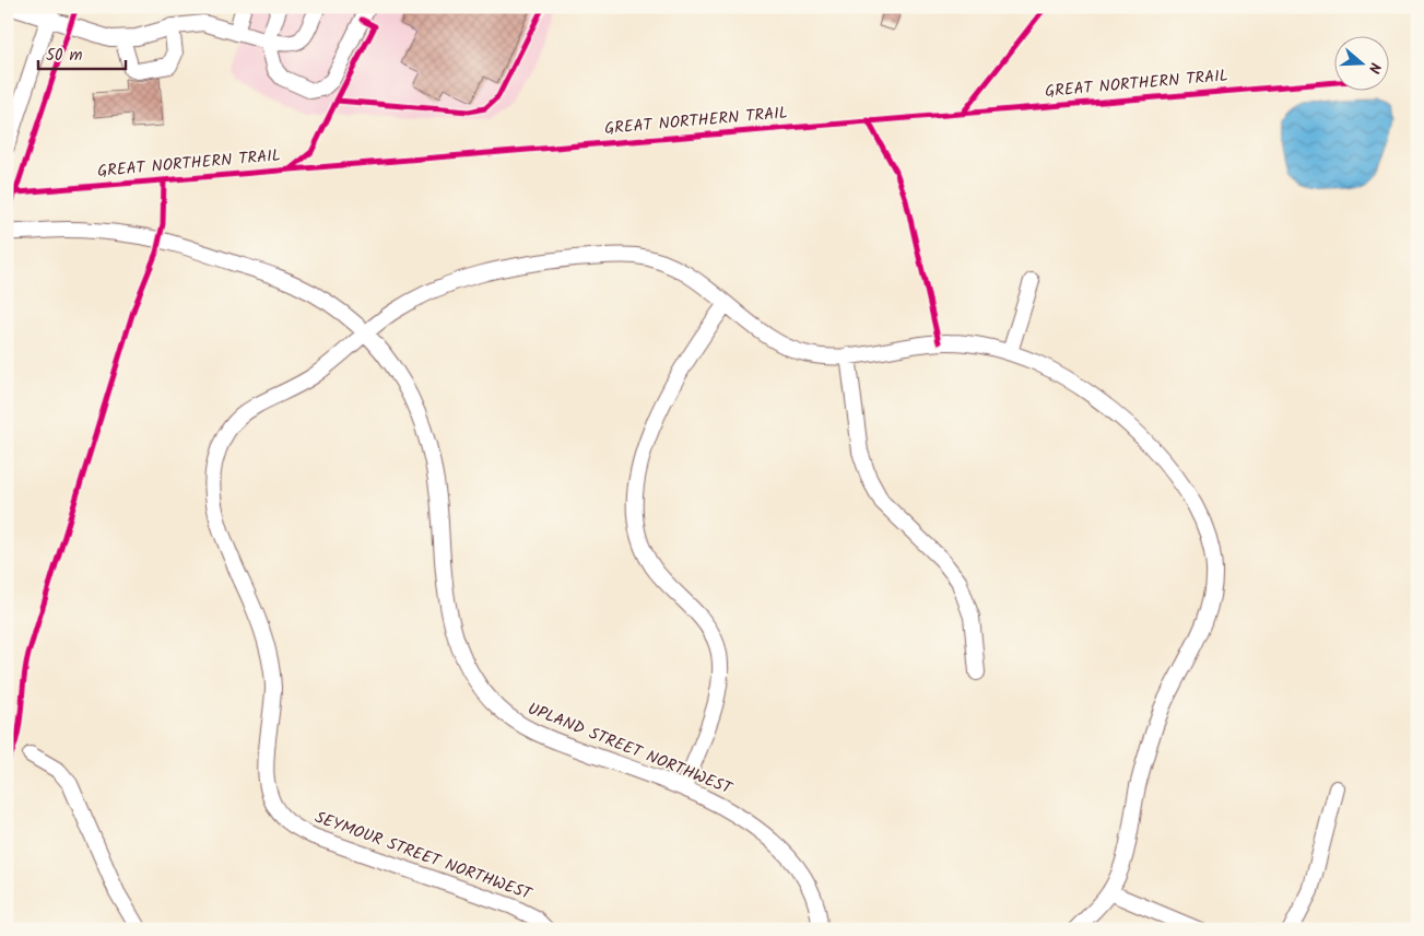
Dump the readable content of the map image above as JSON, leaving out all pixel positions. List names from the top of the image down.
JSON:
{
  "streets": {
    "street": ["UPLAND STREET NORTHWEST", "SEYMOUR STREET NORTHWEST"],
    "cycle path": ["GREAT NORTHERN TRAIL"]
  },
  "crossings": [
    ["UPLAND STREET NORTHWEST", "SEYMOUR STREET NORTHWEST"]
  ],
  "scale_bar": "50 m",
  "north": "right"
}
